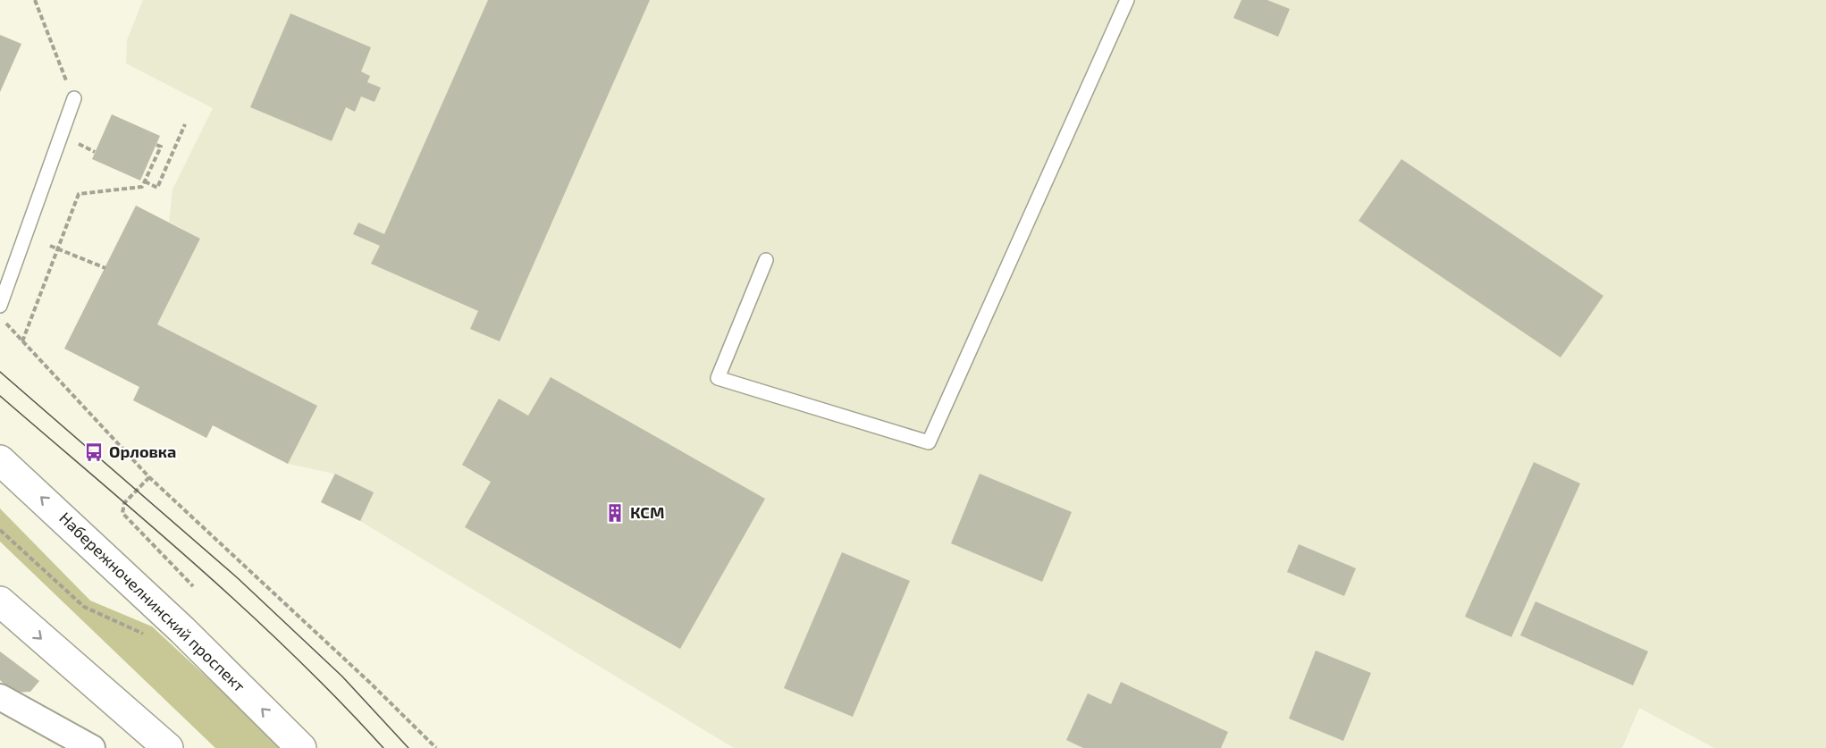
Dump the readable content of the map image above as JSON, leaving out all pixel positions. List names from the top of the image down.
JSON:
{
  "streets": {
    "main road": ["Набережночелнинский проспект"]
  },
  "places": {
    "bus stop": ["Орловка"],
    "building": ["КСМ"]
  }
}
